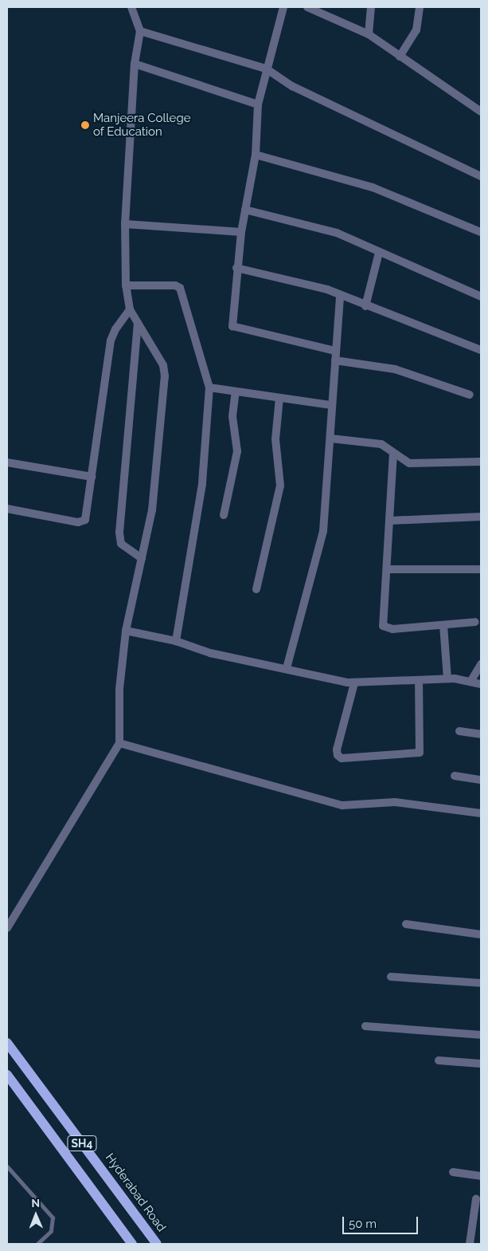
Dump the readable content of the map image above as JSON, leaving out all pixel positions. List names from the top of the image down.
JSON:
{
  "streets": {
    "main road": ["SH4", "Hyderabad Road"]
  },
  "places": ["Manjeera College of Education"],
  "scale_bar": "50 m",
  "north": "top"
}
